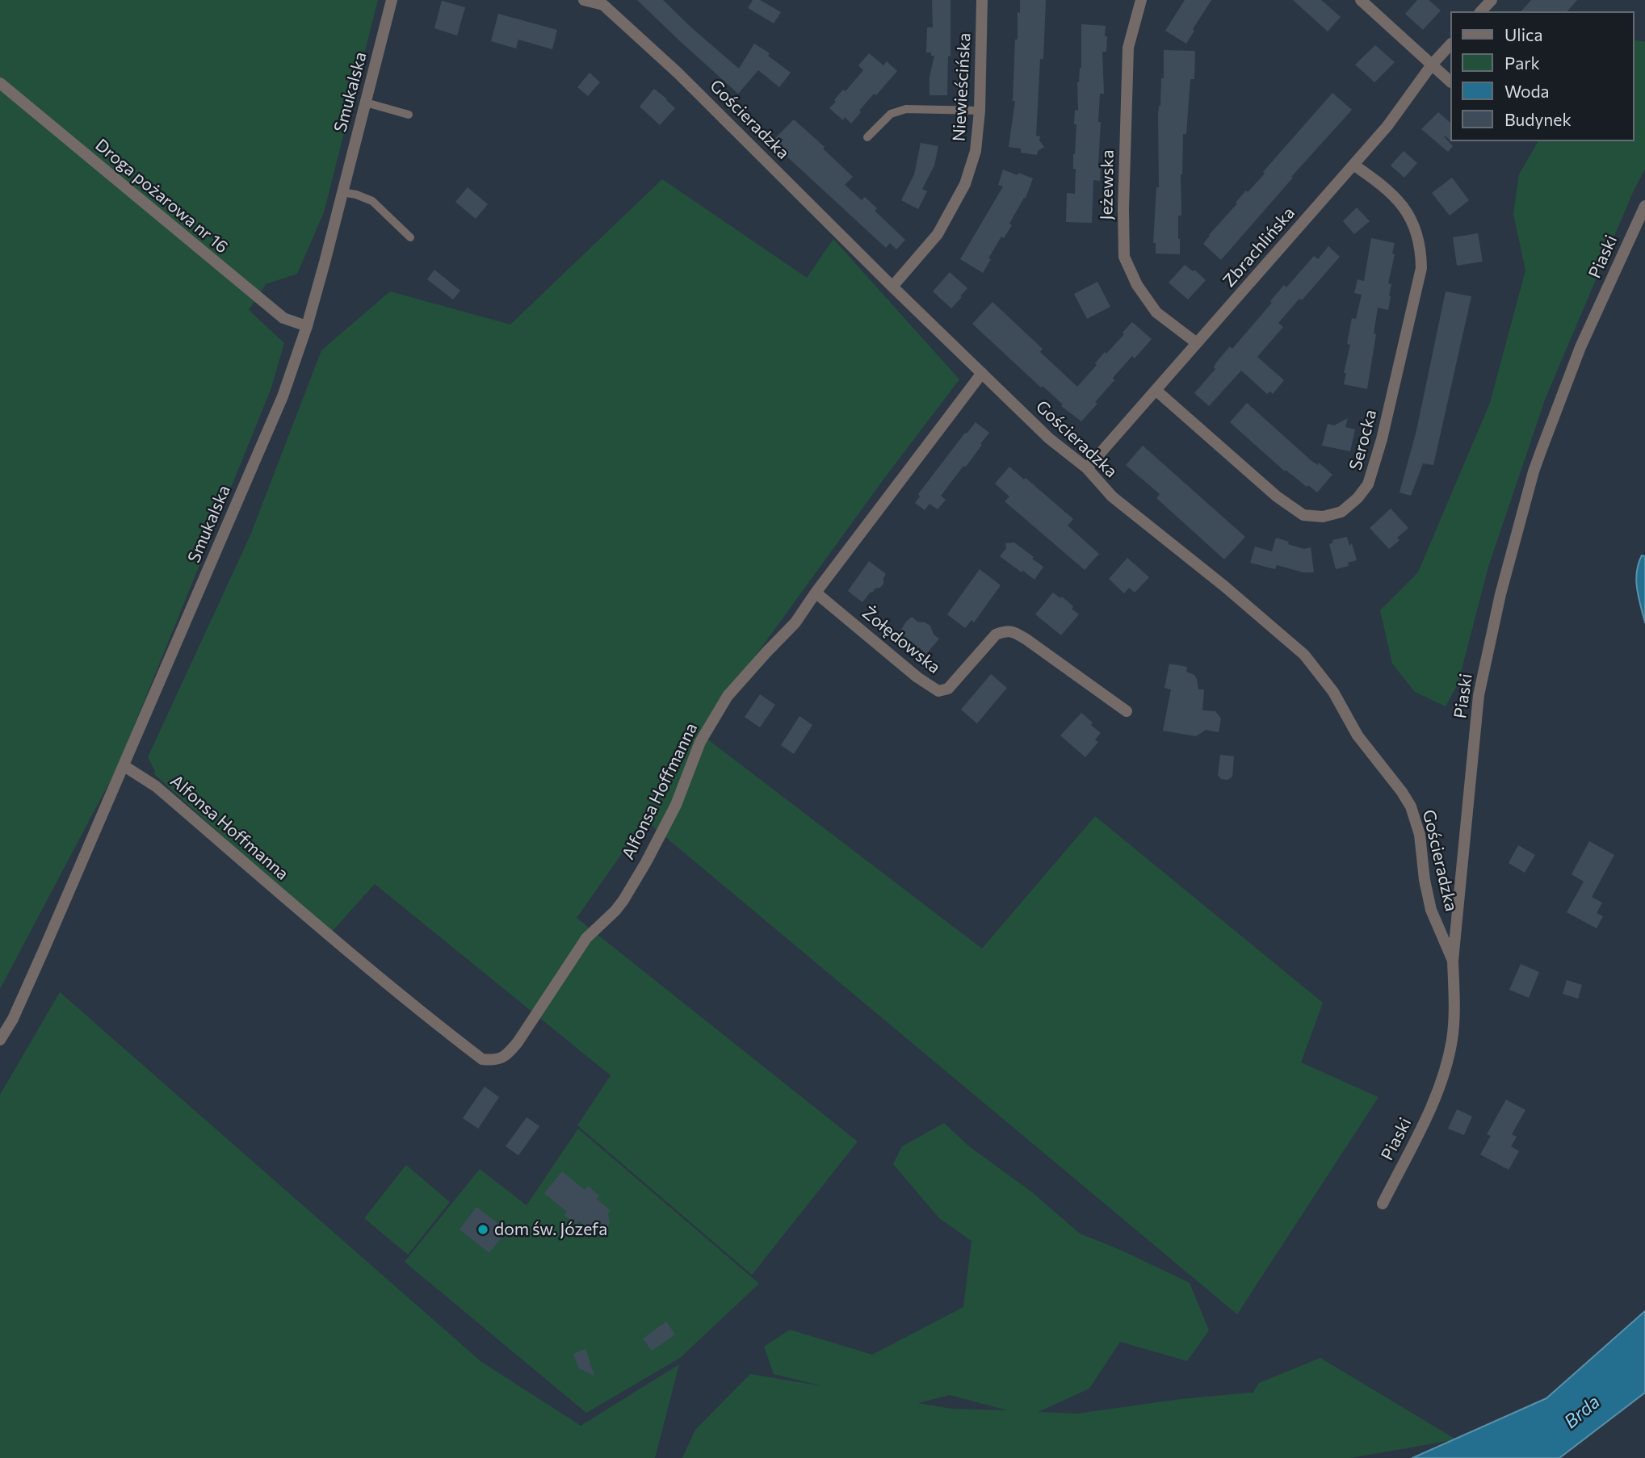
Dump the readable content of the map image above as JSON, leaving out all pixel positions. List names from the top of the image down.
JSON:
{
  "streets": {
    "street": [
      "Niewieścińska",
      "Smukalska",
      "Gościeradzka",
      "Jeżewska",
      "Droga pożarowa nr 16",
      "Zbrachlińska",
      "Piaski",
      "Serocka",
      "Żołędowska",
      "Alfonsa Hoffmanna"
    ]
  },
  "crossings": [
    ["Niewieścińska", "Gościeradzka"],
    ["Smukalska", "Droga pożarowa nr 16"],
    ["Smukalska", "Alfonsa Hoffmanna"],
    ["Gościeradzka", "Zbrachlińska"],
    ["Gościeradzka", "Piaski"],
    ["Gościeradzka", "Alfonsa Hoffmanna"],
    ["Jeżewska", "Zbrachlińska"],
    ["Zbrachlińska", "Serocka"],
    ["Żołędowska", "Alfonsa Hoffmanna"]
  ],
  "water": ["Brda"],
  "places": ["dom św. Józefa"],
  "legend": [
    "Ulica",
    "Park",
    "Woda",
    "Budynek"
  ]
}
